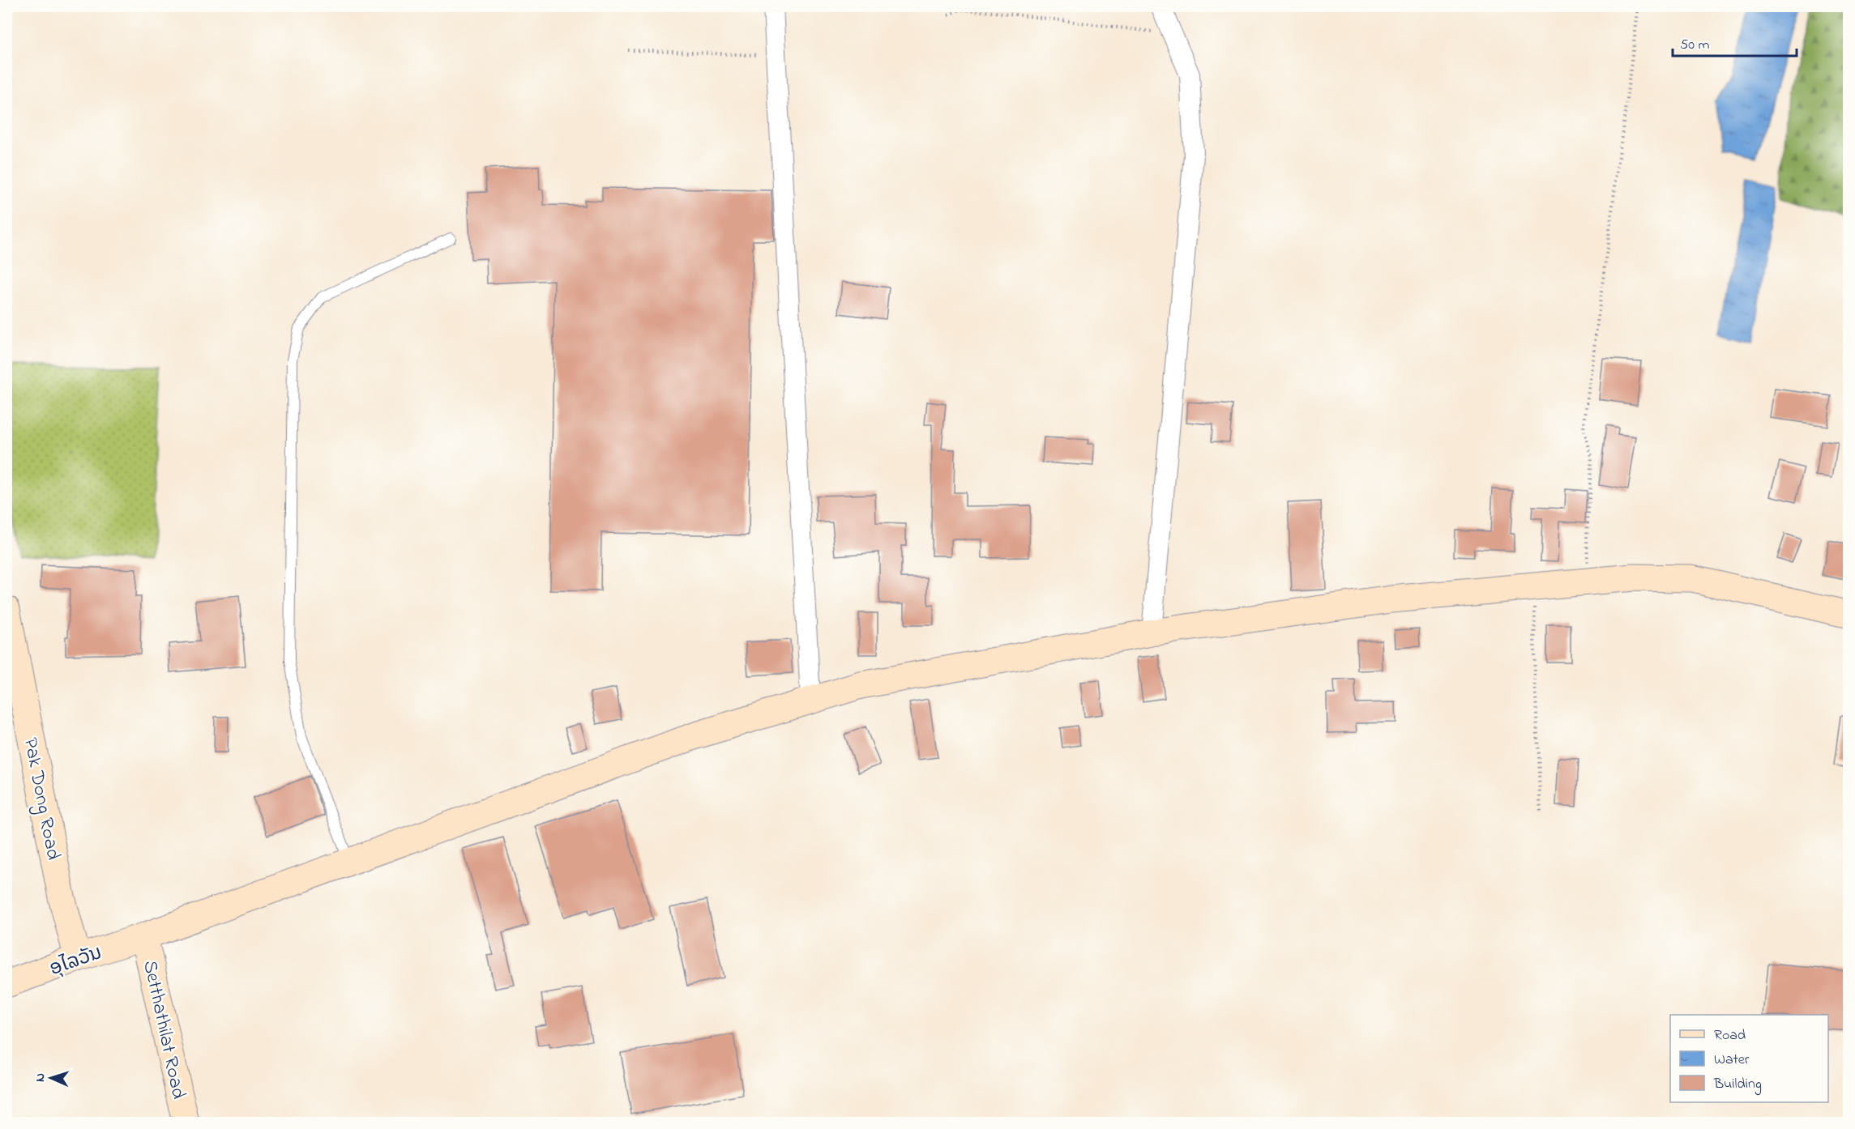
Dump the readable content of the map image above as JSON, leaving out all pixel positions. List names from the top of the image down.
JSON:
{
  "streets": {
    "street": ["Pak Dong Road", "ອຸໄລວັນ", "Setthathilat Road"]
  },
  "crossings": [
    ["Pak Dong Road", "ອຸໄລວັນ"],
    ["ອຸໄລວັນ", "Setthathilat Road"]
  ],
  "legend": ["Road", "Water", "Building"],
  "scale_bar": "50 m",
  "north": "left"
}
